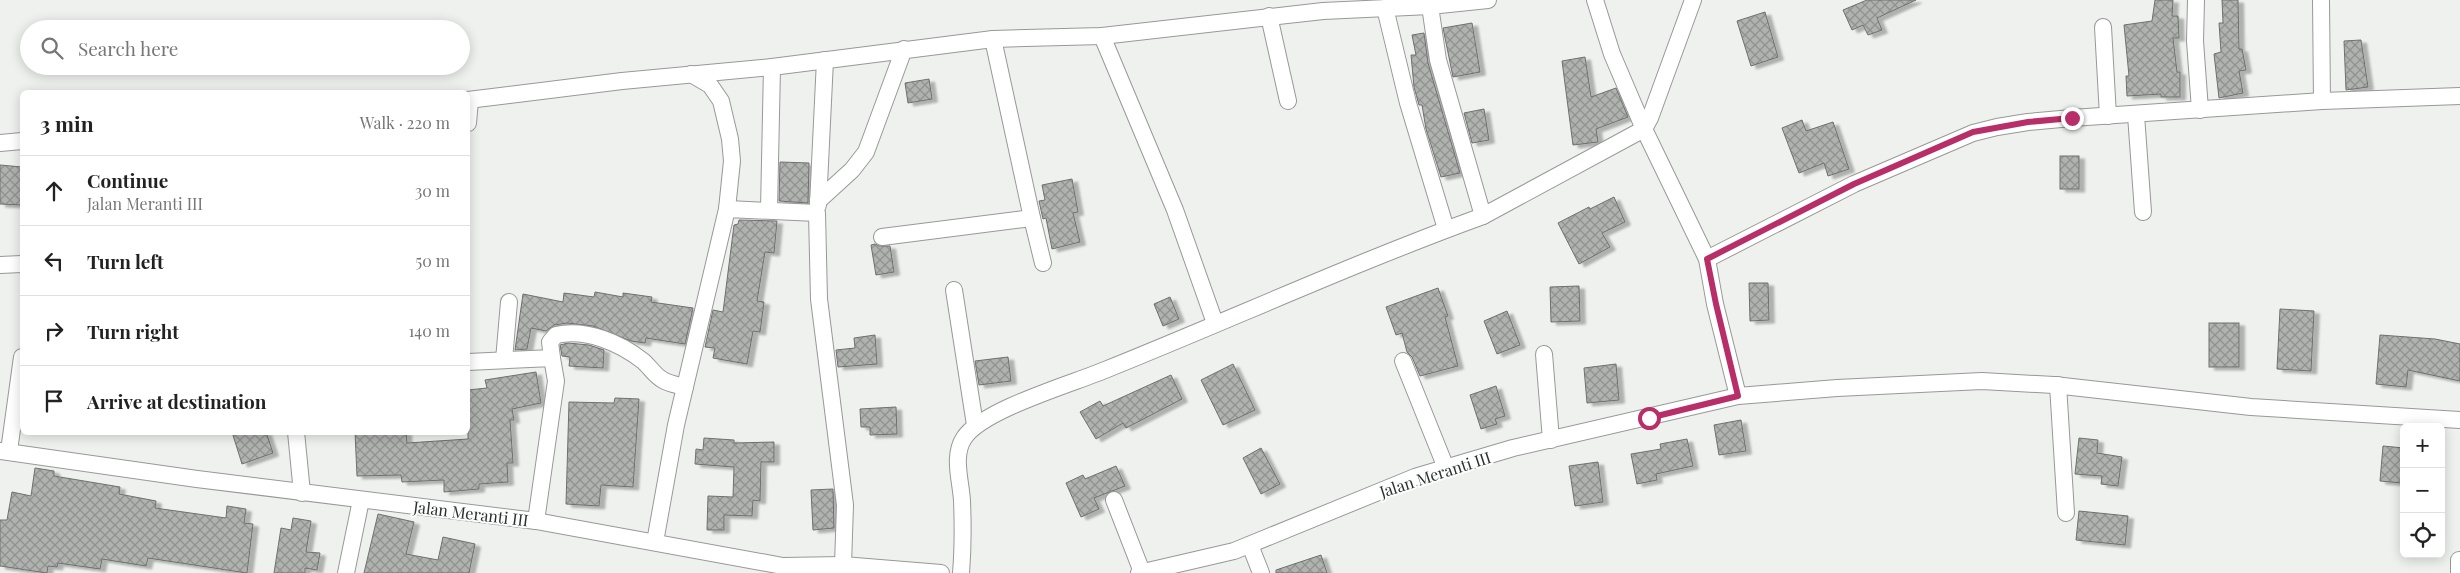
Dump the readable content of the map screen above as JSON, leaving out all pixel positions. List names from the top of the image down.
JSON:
{
  "streets": {
    "street": ["Jalan Meranti III"]
  },
  "page": {
    "search": "Search here",
    "heading": ["3 min", "Walk · 220 m"],
    "list": [
      ["Continue", "Jalan Meranti III", "30 m"],
      ["Turn left", "50 m"],
      ["Turn right", "140 m"],
      "Arrive at destination"
    ],
    "map_buttons": ["+", "−"]
  }
}
